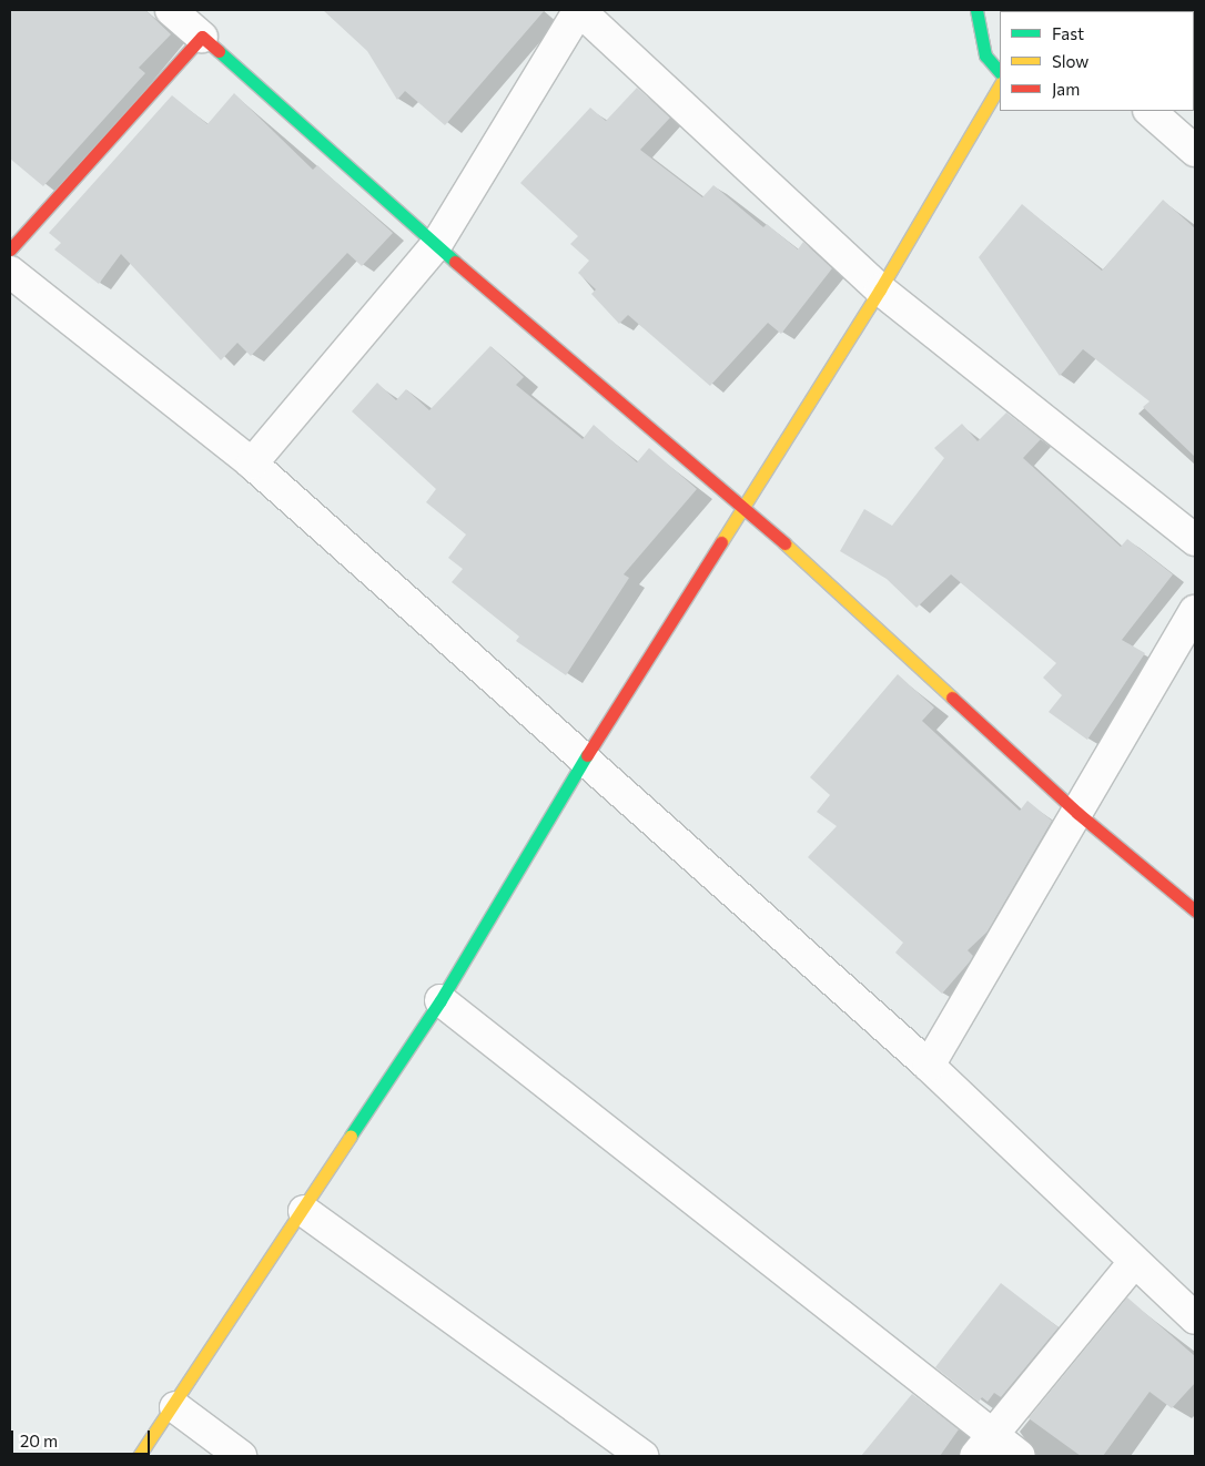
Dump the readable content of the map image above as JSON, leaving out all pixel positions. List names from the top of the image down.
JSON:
{
  "legend": ["Fast", "Slow", "Jam"],
  "scale_bar": "20 m"
}
